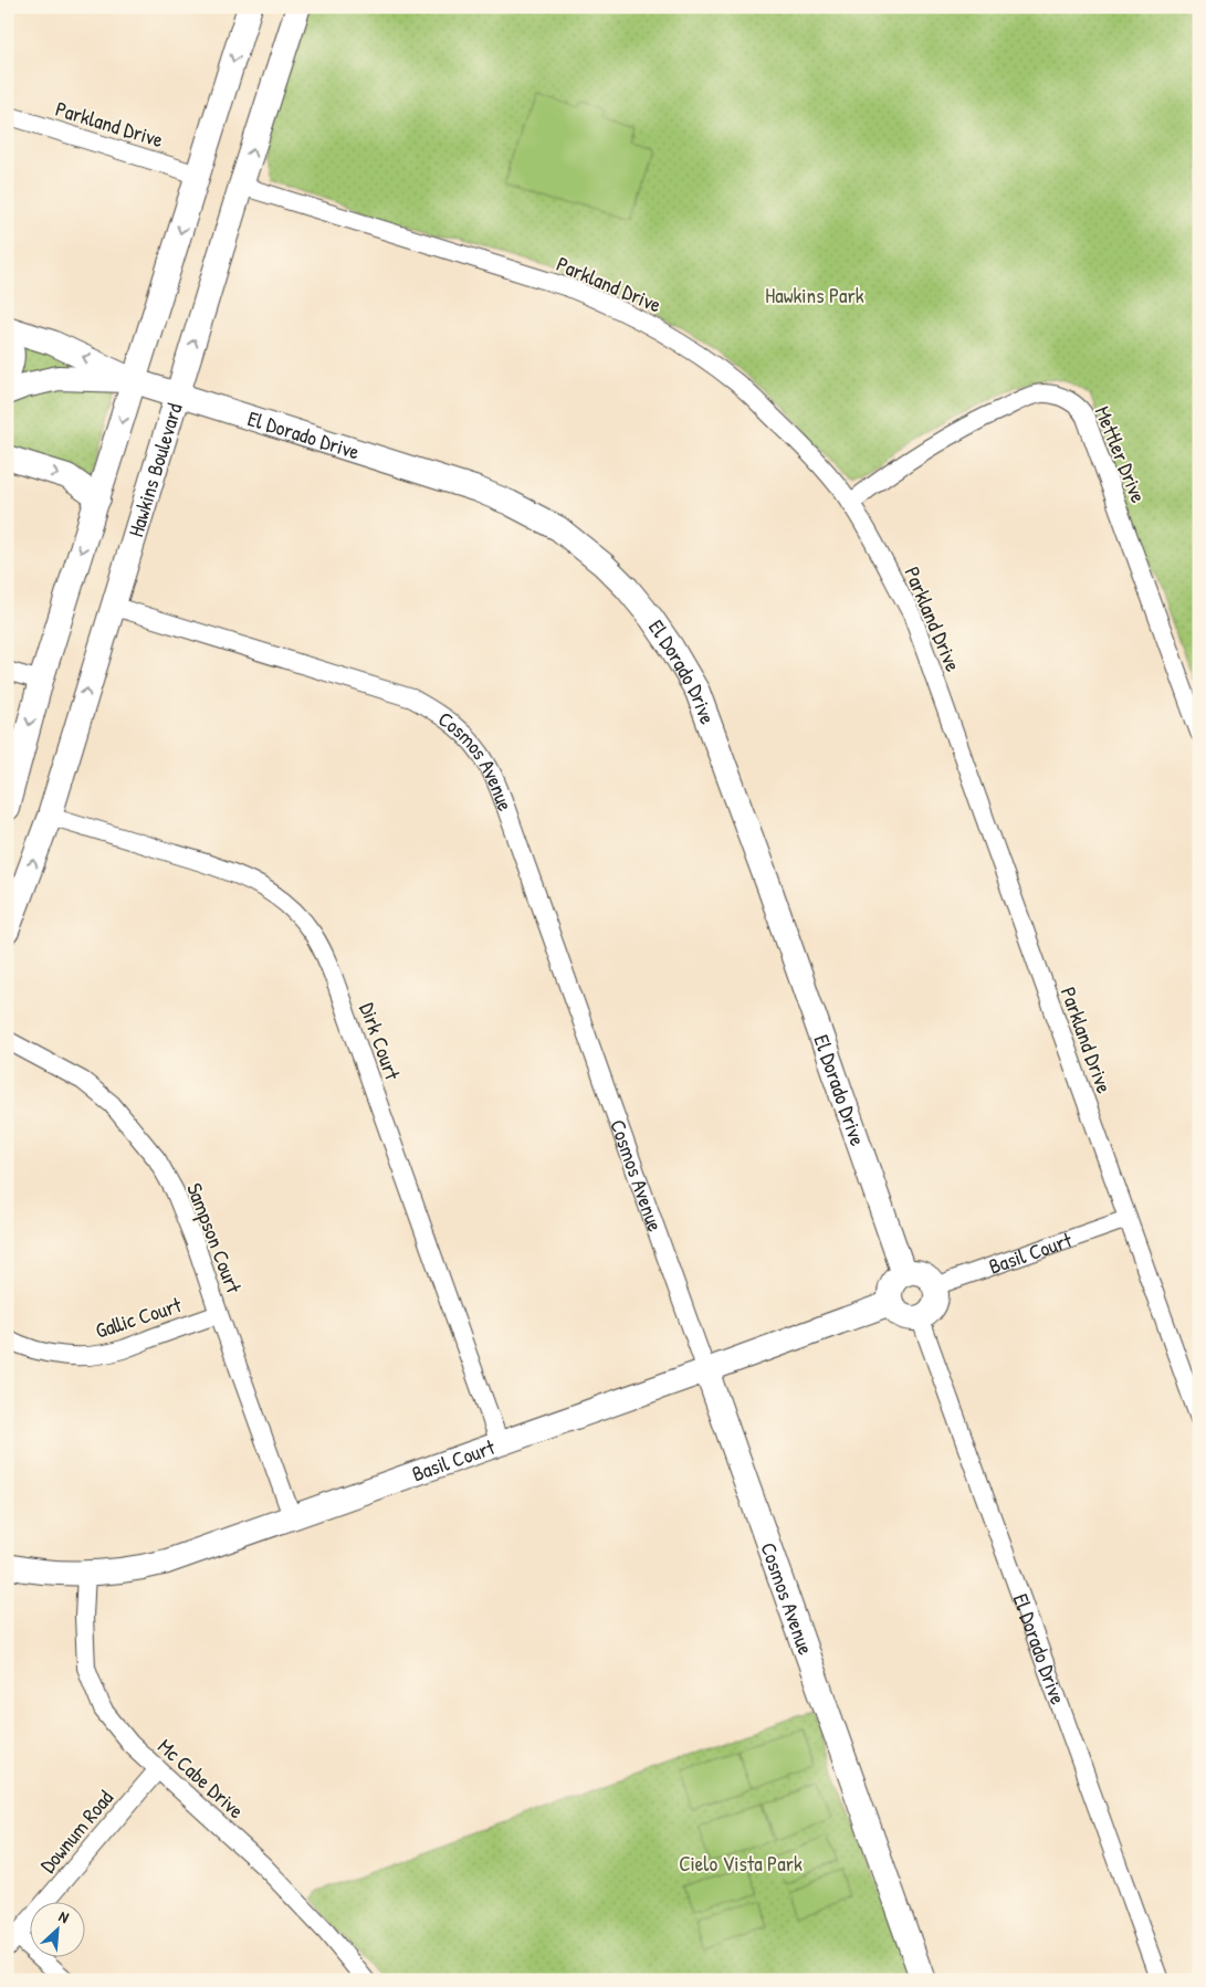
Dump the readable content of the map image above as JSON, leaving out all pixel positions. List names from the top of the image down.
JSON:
{
  "streets": {
    "street": [
      "Parkland Drive",
      "El Dorado Drive",
      "Mettler Drive",
      "Hawkins Boulevard",
      "Cosmos Avenue",
      "Dirk Court",
      "Sampson Court",
      "Basil Court",
      "Gallic Court",
      "Mc Cabe Drive",
      "Downum Road"
    ]
  },
  "crossings": [
    ["Parkland Drive", "Mettler Drive"],
    ["Parkland Drive", "Hawkins Boulevard"],
    ["Parkland Drive", "Basil Court"],
    ["El Dorado Drive", "Hawkins Boulevard"],
    ["El Dorado Drive", "Basil Court"],
    ["Hawkins Boulevard", "Cosmos Avenue"],
    ["Hawkins Boulevard", "Dirk Court"],
    ["Cosmos Avenue", "Basil Court"],
    ["Dirk Court", "Basil Court"],
    ["Sampson Court", "Basil Court"],
    ["Sampson Court", "Gallic Court"],
    ["Basil Court", "Mc Cabe Drive"],
    ["Mc Cabe Drive", "Downum Road"]
  ],
  "parks": ["Hawkins Park", "Cielo Vista Park"],
  "north": "top right"
}
